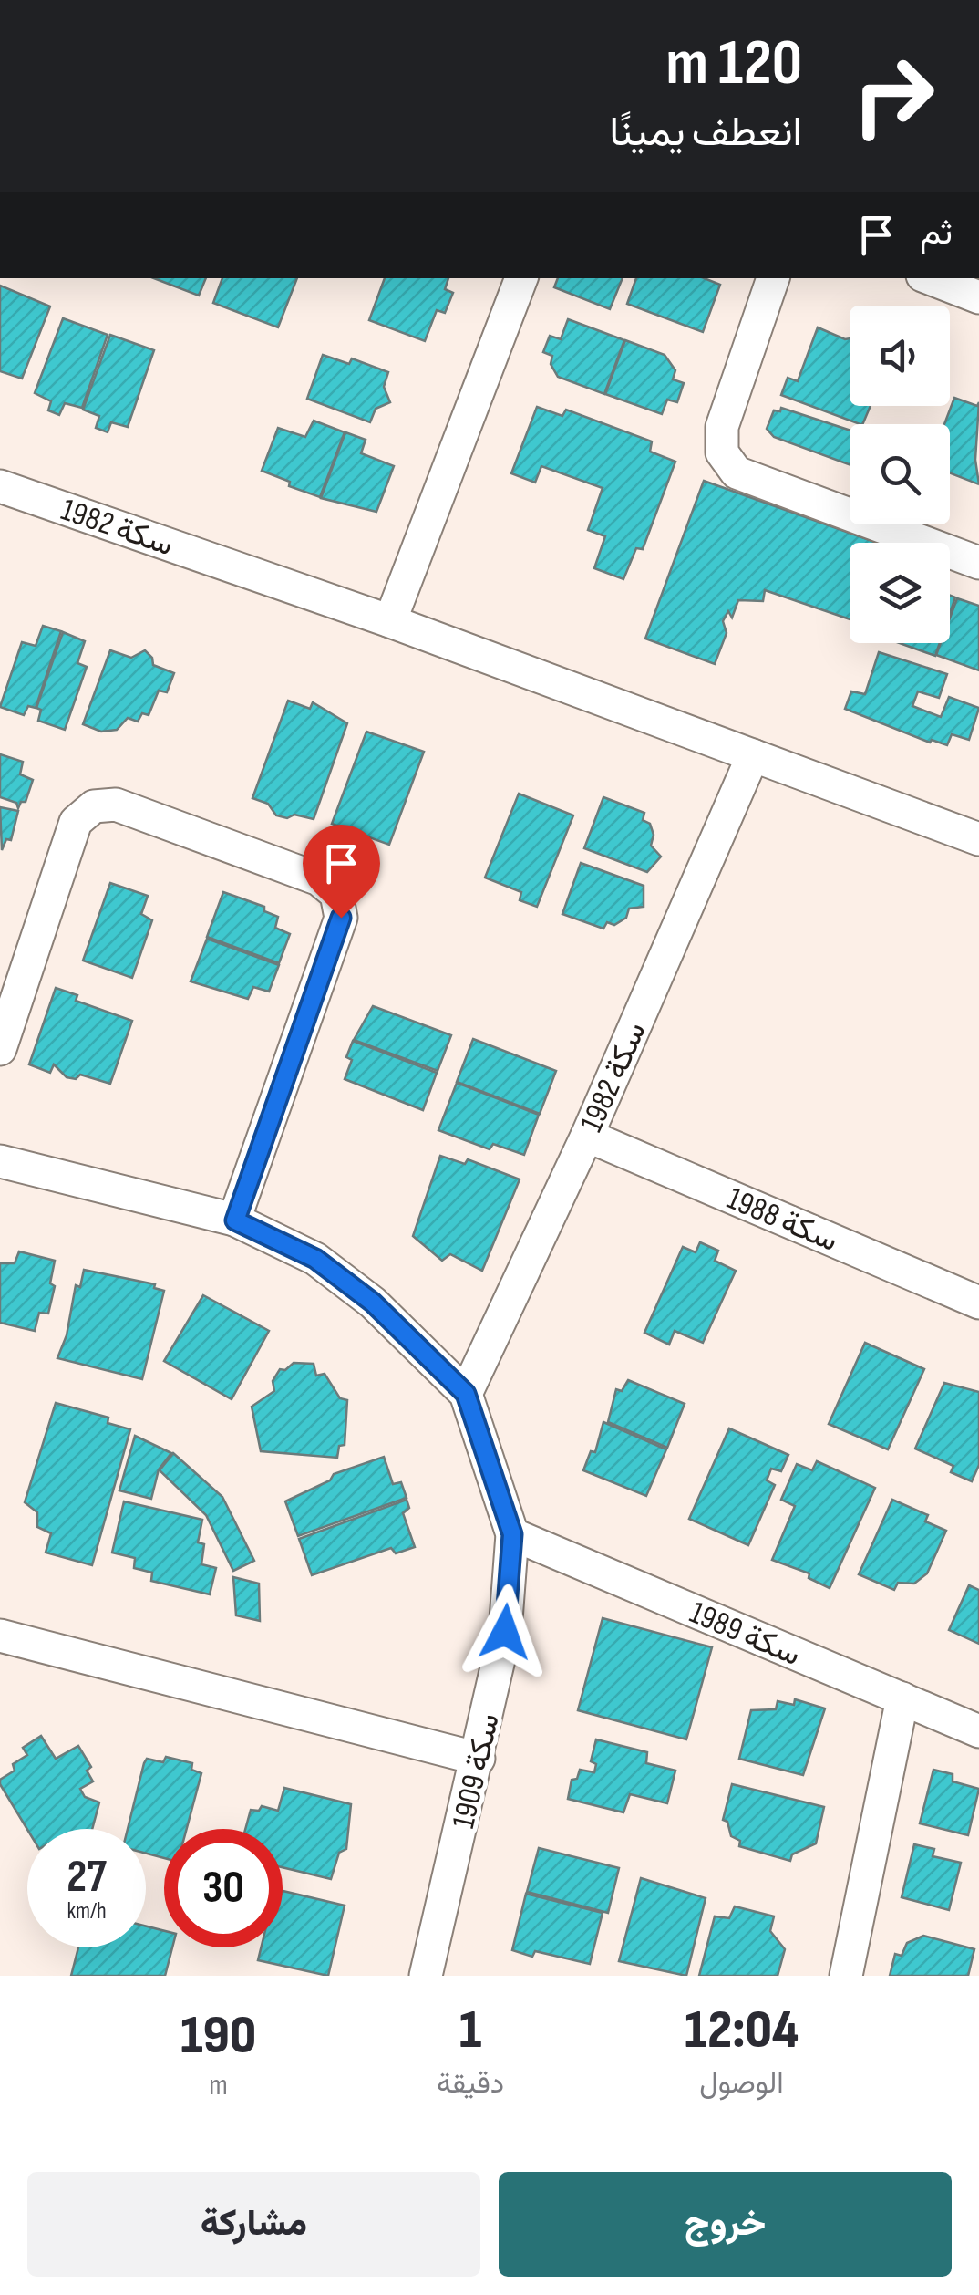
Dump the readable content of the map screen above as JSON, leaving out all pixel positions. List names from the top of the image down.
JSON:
{
  "streets": {
    "street": [
      "سكة 1982",
      "سكة 1988",
      "سكة 1989",
      "سكة 1909"
    ]
  },
  "crossings": [
    ["سكة 1982", "سكة 1988"],
    ["سكة 1982", "سكة 1909"],
    ["سكة 1989", "سكة 1909"]
  ],
  "page": {
    "turn": ["120 m", "انعطف يمينًا"],
    "then": "ثم",
    "speed": "27 km/h",
    "limit": "30",
    "eta": [
      "12:04",
      "الوصول",
      "1",
      "دقيقة",
      "190",
      "m"
    ],
    "buttons": ["خروج", "مشاركة"]
  }
}
